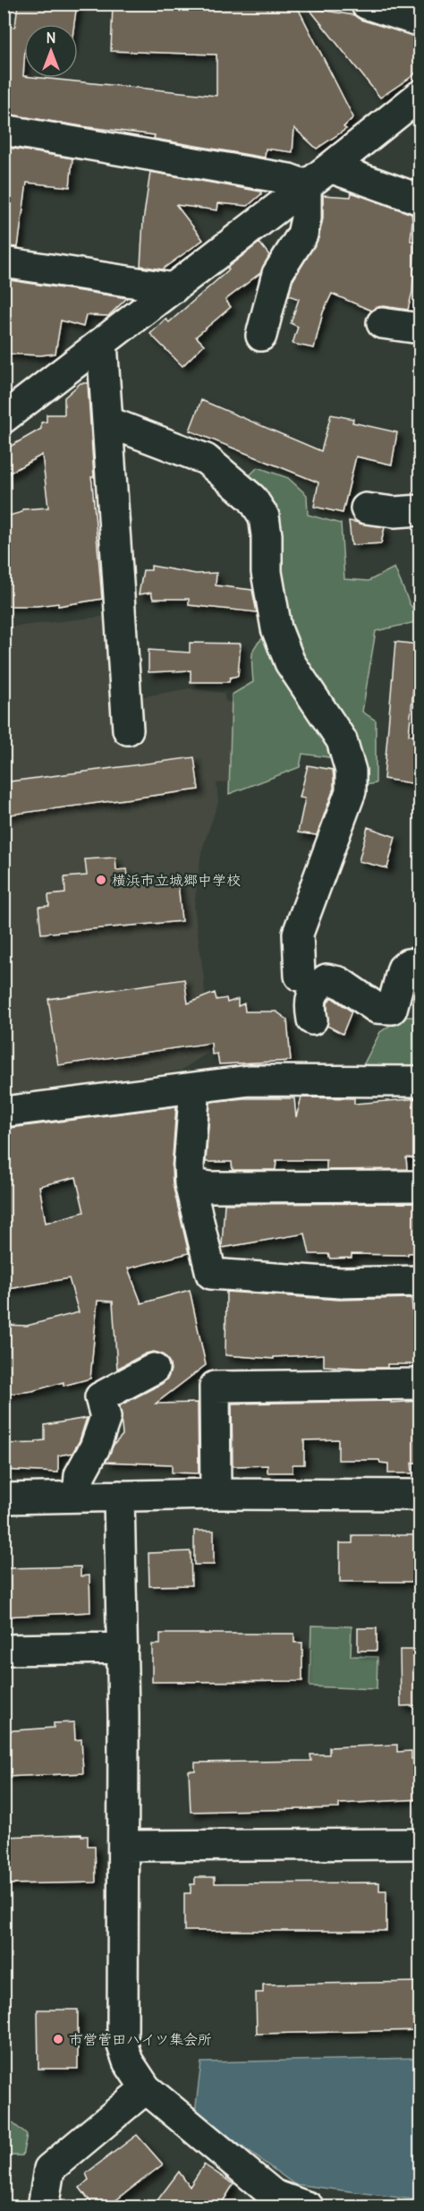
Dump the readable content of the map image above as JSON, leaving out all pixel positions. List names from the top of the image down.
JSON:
{
  "places": ["横浜市立城郷中学校", "市営菅田ハイツ集会所"],
  "north": "top"
}
